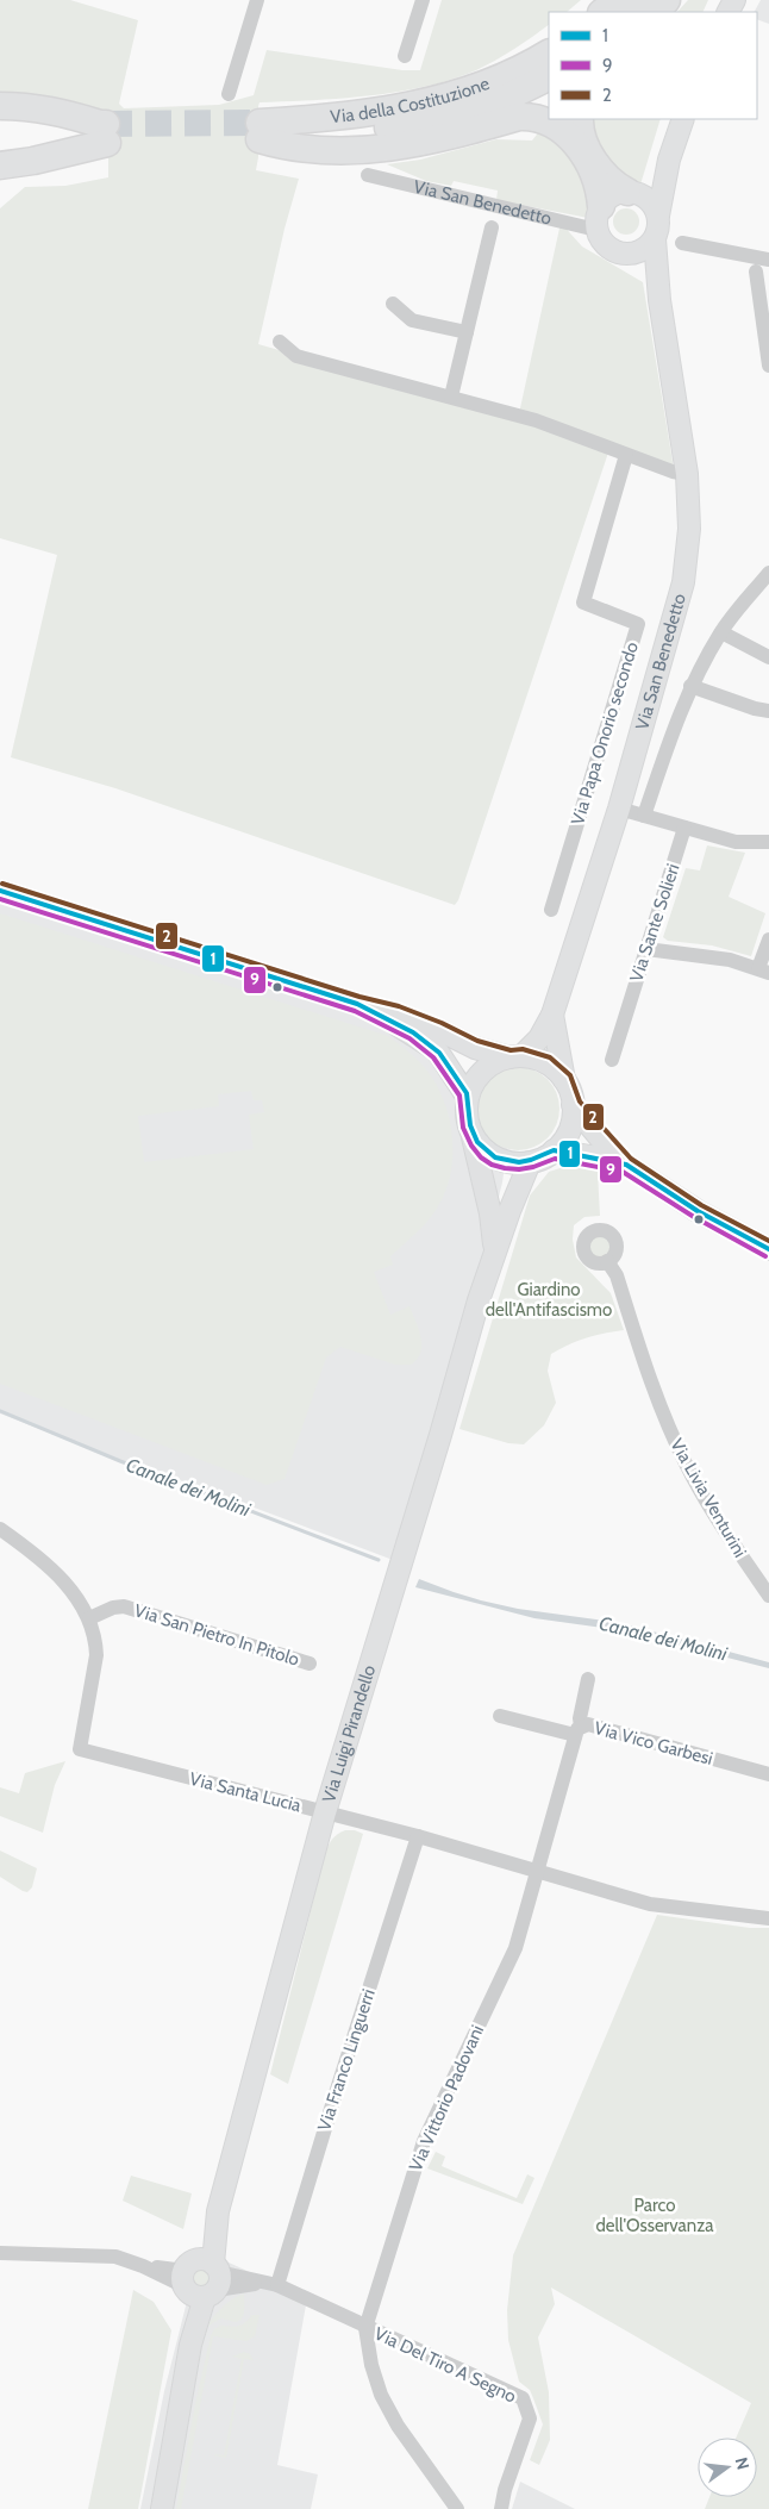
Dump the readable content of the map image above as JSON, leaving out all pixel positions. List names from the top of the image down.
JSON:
{
  "streets": {
    "highway": ["Via della Costituzione"],
    "street": [
      "Via San Benedetto",
      "Via Papa Onorio secondo",
      "Via Sante Solieri",
      "Via Livia Venturini",
      "Via San Pietro In Pitolo",
      "Via Luigi Pirandello",
      "Via Vico Garbesi",
      "Via Santa Lucia",
      "Via Franco Linguerri",
      "Via Vittorio Padovani",
      "Via Del Tiro A Segno"
    ]
  },
  "crossings": [
    ["Via San Benedetto", "Via Luigi Pirandello"],
    ["Via San Pietro In Pitolo", "Via Santa Lucia"],
    ["Via Luigi Pirandello", "Via Santa Lucia"],
    ["Via Luigi Pirandello", "Via Del Tiro A Segno"],
    ["Via Vico Garbesi", "Via Santa Lucia"],
    ["Via Vico Garbesi", "Via Vittorio Padovani"],
    ["Via Santa Lucia", "Via Franco Linguerri"],
    ["Via Santa Lucia", "Via Vittorio Padovani"],
    ["Via Franco Linguerri", "Via Del Tiro A Segno"],
    ["Via Vittorio Padovani", "Via Del Tiro A Segno"]
  ],
  "water": ["Canale dei Molini"],
  "parks": ["Giardino dell'Antifascismo", "Parco dell'Osservanza"],
  "lines": ["transit line 2", "transit line 1", "transit line 9"],
  "legend": ["1", "9", "2"],
  "north": "right"
}
